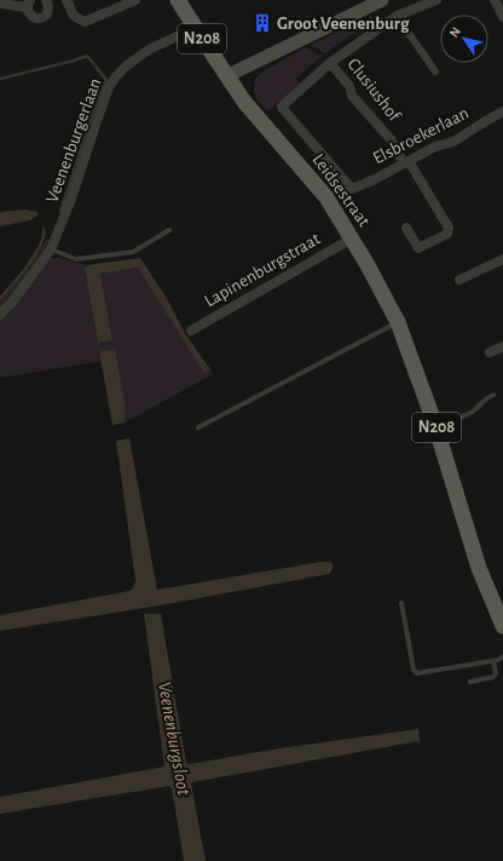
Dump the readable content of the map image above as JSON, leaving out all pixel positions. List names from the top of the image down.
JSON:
{
  "streets": {
    "main road": ["N208", "Leidsestraat"],
    "street": [
      "Clusiushof",
      "Elsbroekerlaan",
      "Veenenburgerlaan",
      "Lapinenburgstraat"
    ]
  },
  "crossings": [
    ["Clusiushof", "Elsbroekerlaan"],
    ["Veenenburgerlaan", "Leidsestraat"],
    ["Leidsestraat", "Lapinenburgstraat"]
  ],
  "water": ["Veenenburgsloot"],
  "places": {
    "building": ["Groot Veenenburg"]
  },
  "north": "top left"
}
